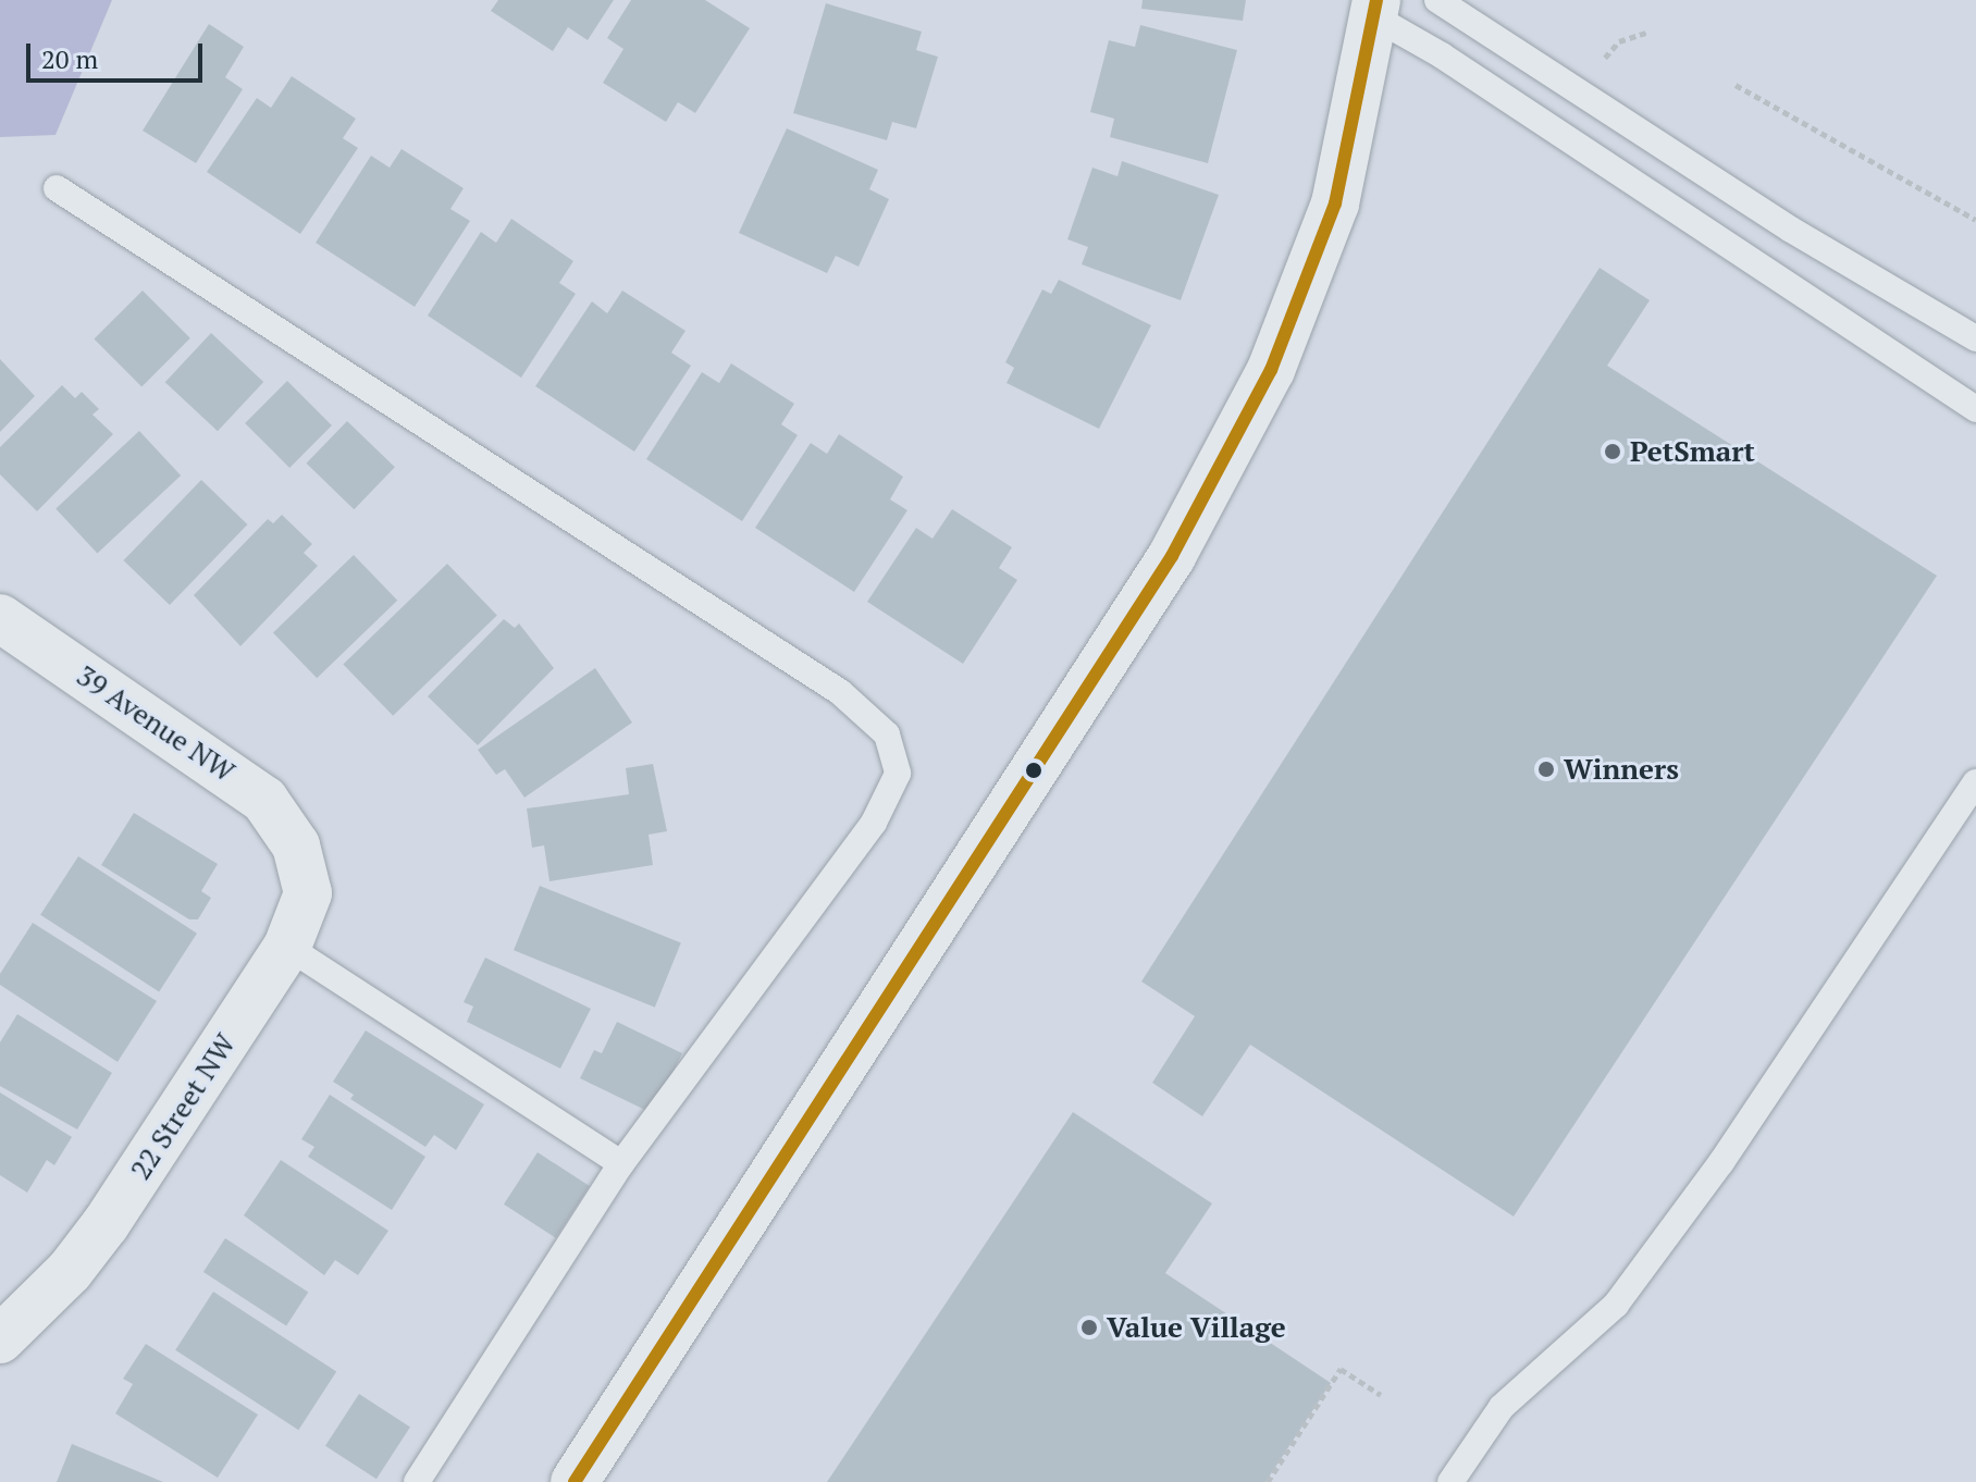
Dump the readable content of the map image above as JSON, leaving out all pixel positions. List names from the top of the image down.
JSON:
{
  "streets": {
    "street": ["39 Avenue NW", "22 Street NW"]
  },
  "crossings": [
    ["39 Avenue NW", "22 Street NW"]
  ],
  "places": ["PetSmart", "Winners", "Value Village"],
  "scale_bar": "20 m"
}
